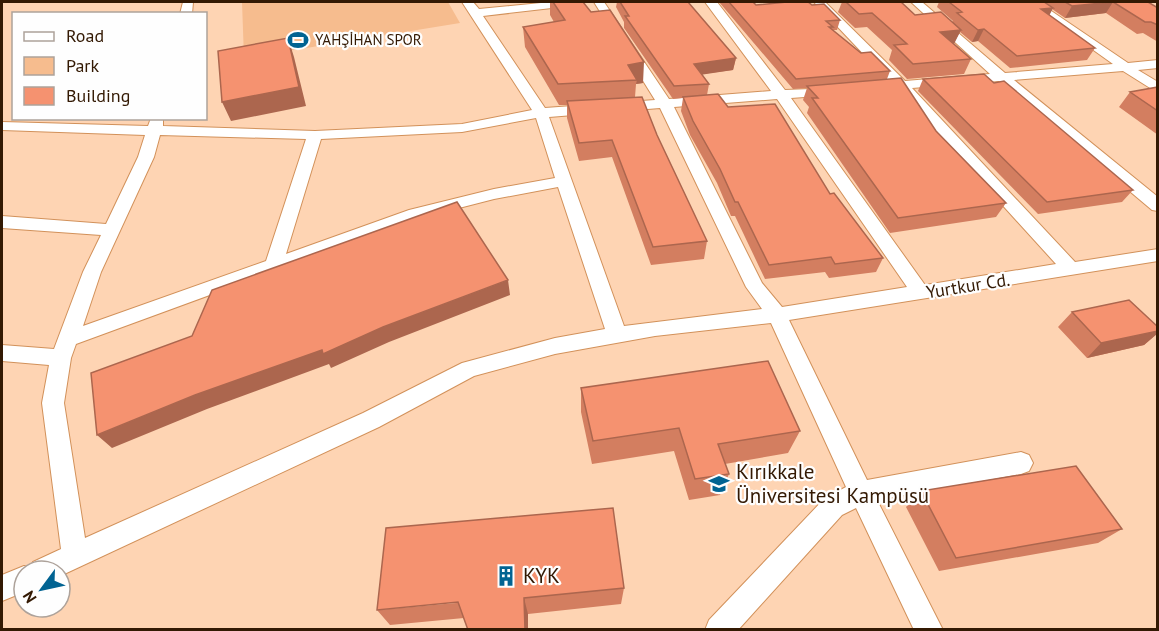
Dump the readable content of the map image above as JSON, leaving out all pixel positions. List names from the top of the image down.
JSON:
{
  "streets": {
    "street": ["Yurtkur Cd."]
  },
  "places": {
    "sports": ["YAHŞİHAN SPOR"],
    "school or university": ["Kırıkkale Üniversitesi Kampüsü"],
    "building": ["KYK"]
  },
  "legend": ["Road", "Park", "Building"],
  "north": "bottom left"
}
